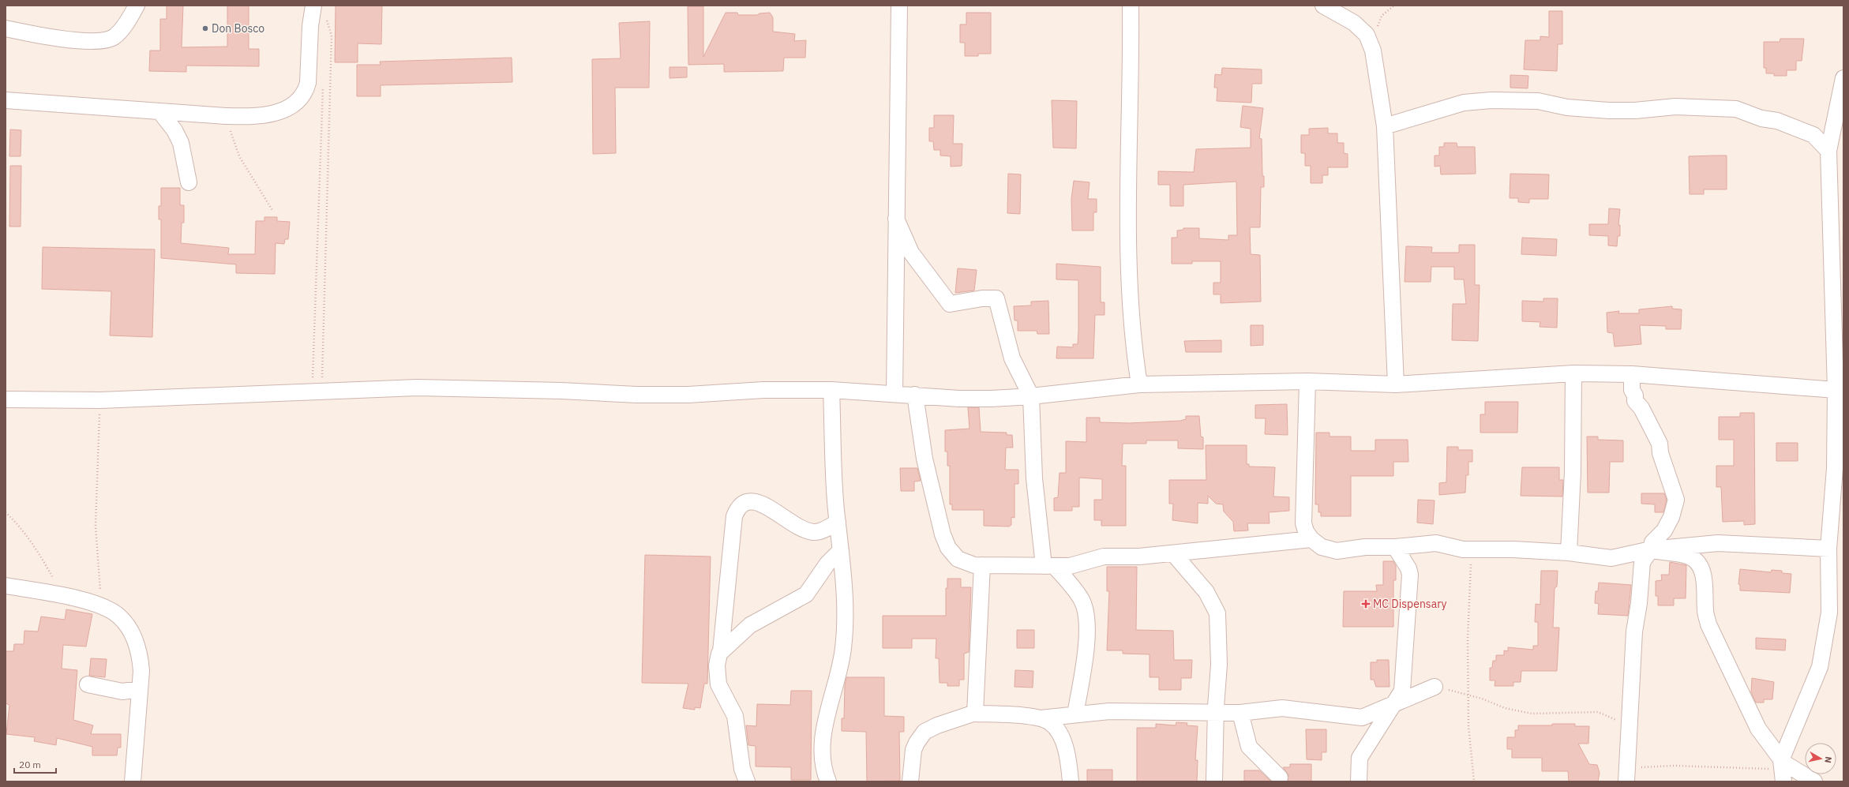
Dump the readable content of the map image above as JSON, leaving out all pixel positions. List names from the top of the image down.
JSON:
{
  "places": {
    "other": ["Don Bosco"],
    "health": ["MC Dispensary"]
  },
  "scale_bar": "20 m",
  "north": "right"
}
